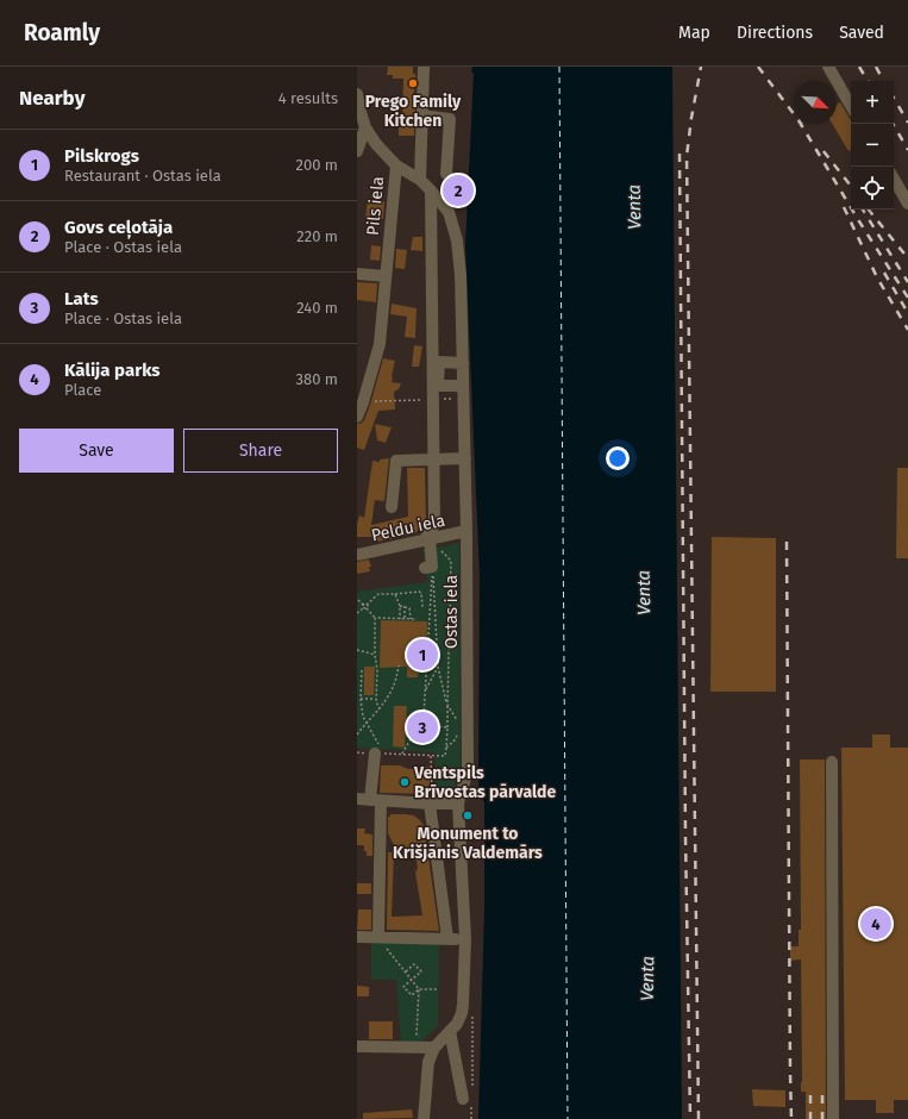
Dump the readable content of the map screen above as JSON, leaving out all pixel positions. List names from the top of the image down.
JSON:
{
  "streets": {
    "street": ["Pils iela", "Peldu iela", "Ostas iela"]
  },
  "crossings": [
    ["Pils iela", "Ostas iela"],
    ["Peldu iela", "Ostas iela"]
  ],
  "water": ["Venta"],
  "places": ["Prego Family Kitchen", "Ventspils Brīvostas pārvalde", "Monument to Krišjānis Valdemārs"],
  "north": "bottom right",
  "page": {
    "header": "Roamly",
    "nav": ["Map", "Directions", "Saved"],
    "heading": ["Nearby", "4 results"],
    "map_buttons": ["+", "−"],
    "list": [
      {
        "mark": "1",
        "name": "Pilskrogs",
        "note": "Restaurant · Ostas iela",
        "value": "200 m"
      },
      {
        "mark": "2",
        "name": "Govs ceļotāja",
        "note": "Place · Ostas iela",
        "value": "220 m"
      },
      {
        "mark": "3",
        "name": "Lats",
        "note": "Place · Ostas iela",
        "value": "240 m"
      },
      {
        "mark": "4",
        "name": "Kālija parks",
        "note": "Place",
        "value": "380 m"
      }
    ],
    "pins": [
      "2",
      "1",
      "3",
      "4"
    ],
    "buttons": ["Save", "Share"]
  }
}
